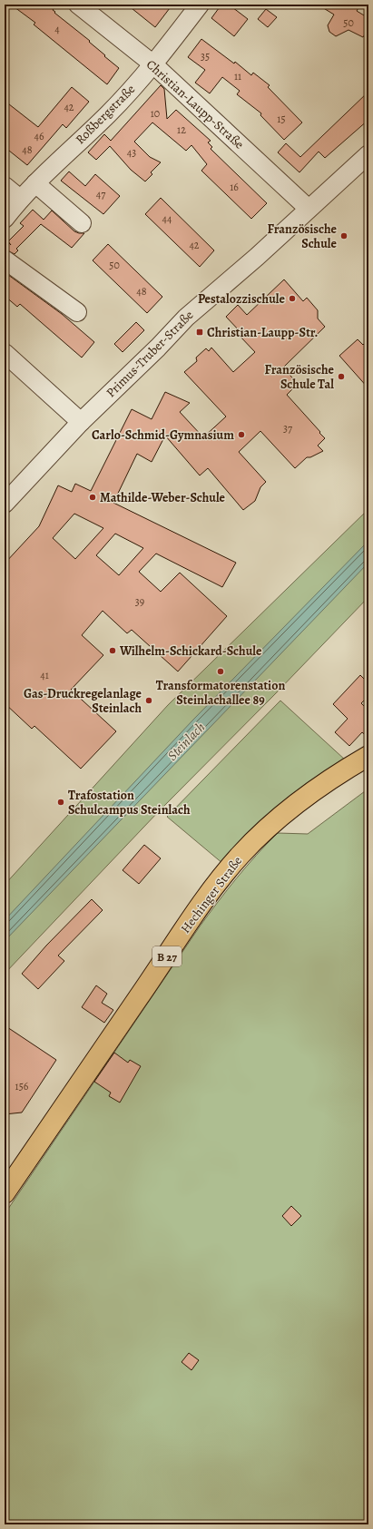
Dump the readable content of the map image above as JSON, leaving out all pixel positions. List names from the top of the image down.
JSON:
{
  "streets": {
    "main road": ["Hechinger Straße", "B 27"],
    "street": ["Christian-Laupp-Straße", "Roßbergstraße", "Primus-Truber-Straße"]
  },
  "crossings": [
    ["Christian-Laupp-Straße", "Roßbergstraße"],
    ["Christian-Laupp-Straße", "Primus-Truber-Straße"]
  ],
  "water": ["Steinlach"],
  "places": {
    "other": [
      "Französische Schule",
      "Pestalozzischule",
      "Französische Schule Tal",
      "Carlo-Schmid-Gymnasium",
      "Mathilde-Weber-Schule",
      "Wilhelm-Schickard-Schule",
      "Transformatorenstation Steinlachallee 89",
      "Gas-Druckregelanlage Steinlach",
      "Trafostation Schulcampus Steinlach"
    ],
    "transit": ["Christian-Laupp-Str."]
  },
  "house_numbers": [
    "50",
    "4",
    "35",
    "11",
    "42",
    "10",
    "15",
    "12",
    "46",
    "48",
    "43",
    "16",
    "47",
    "44",
    "42",
    "50",
    "48",
    "37",
    "39",
    "41",
    "156"
  ]
}
